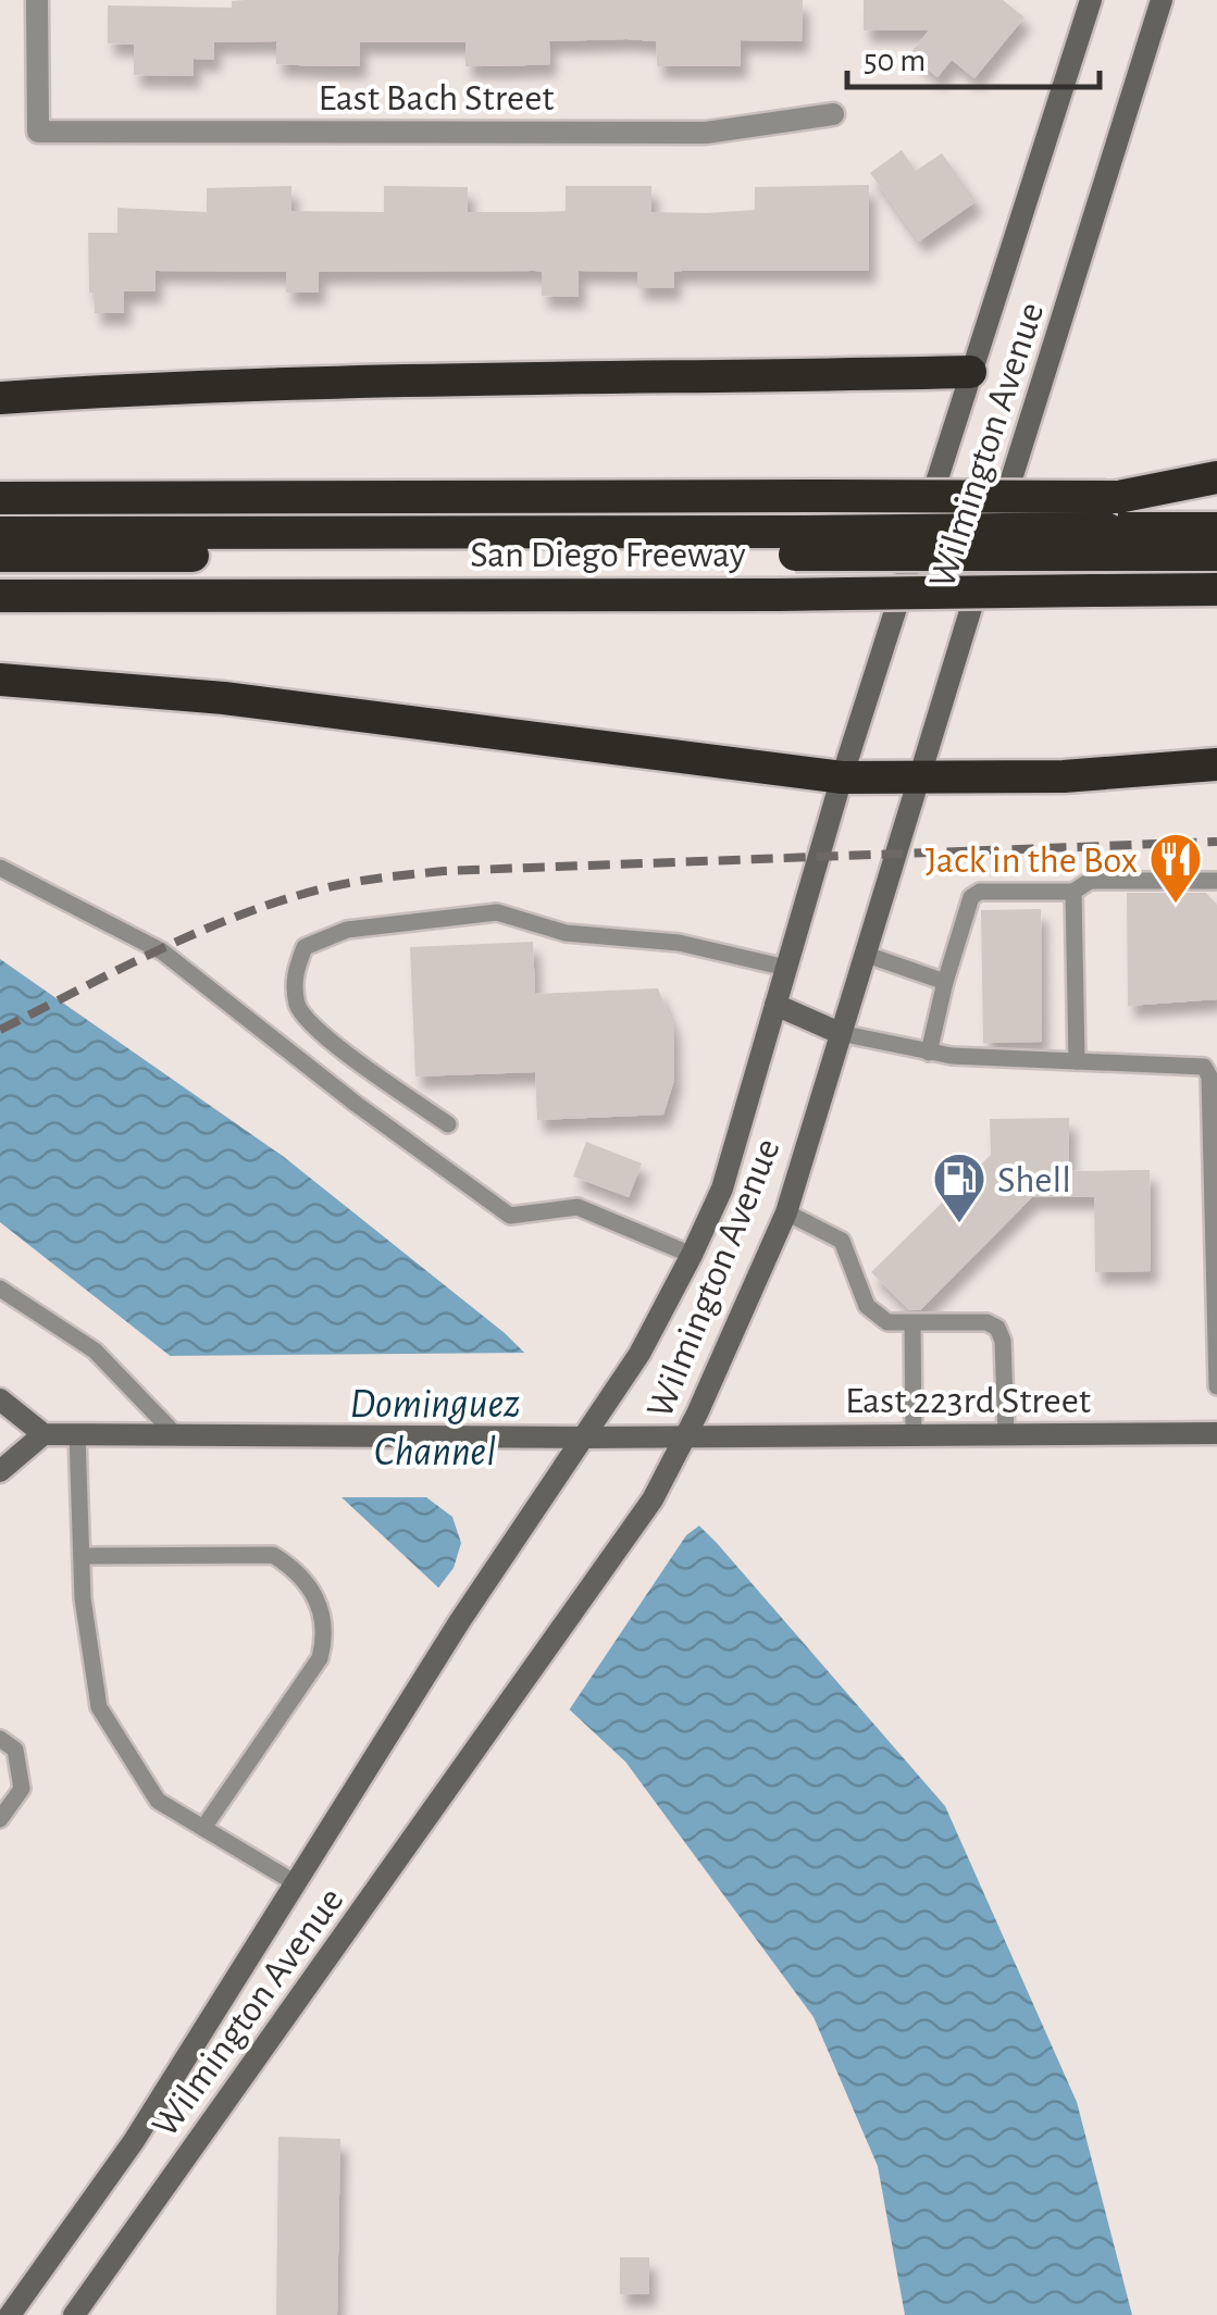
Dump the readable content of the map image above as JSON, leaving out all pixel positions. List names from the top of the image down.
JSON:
{
  "streets": {
    "highway": ["San Diego Freeway"],
    "main road": ["Wilmington Avenue", "East 223rd Street"],
    "street": ["East Bach Street"]
  },
  "crossings": [
    ["Wilmington Avenue", "East 223rd Street"]
  ],
  "water": ["Dominguez Channel"],
  "places": {
    "restaurant": ["Jack in the Box"],
    "fuel station": ["Shell"]
  },
  "scale_bar": "50 m"
}
